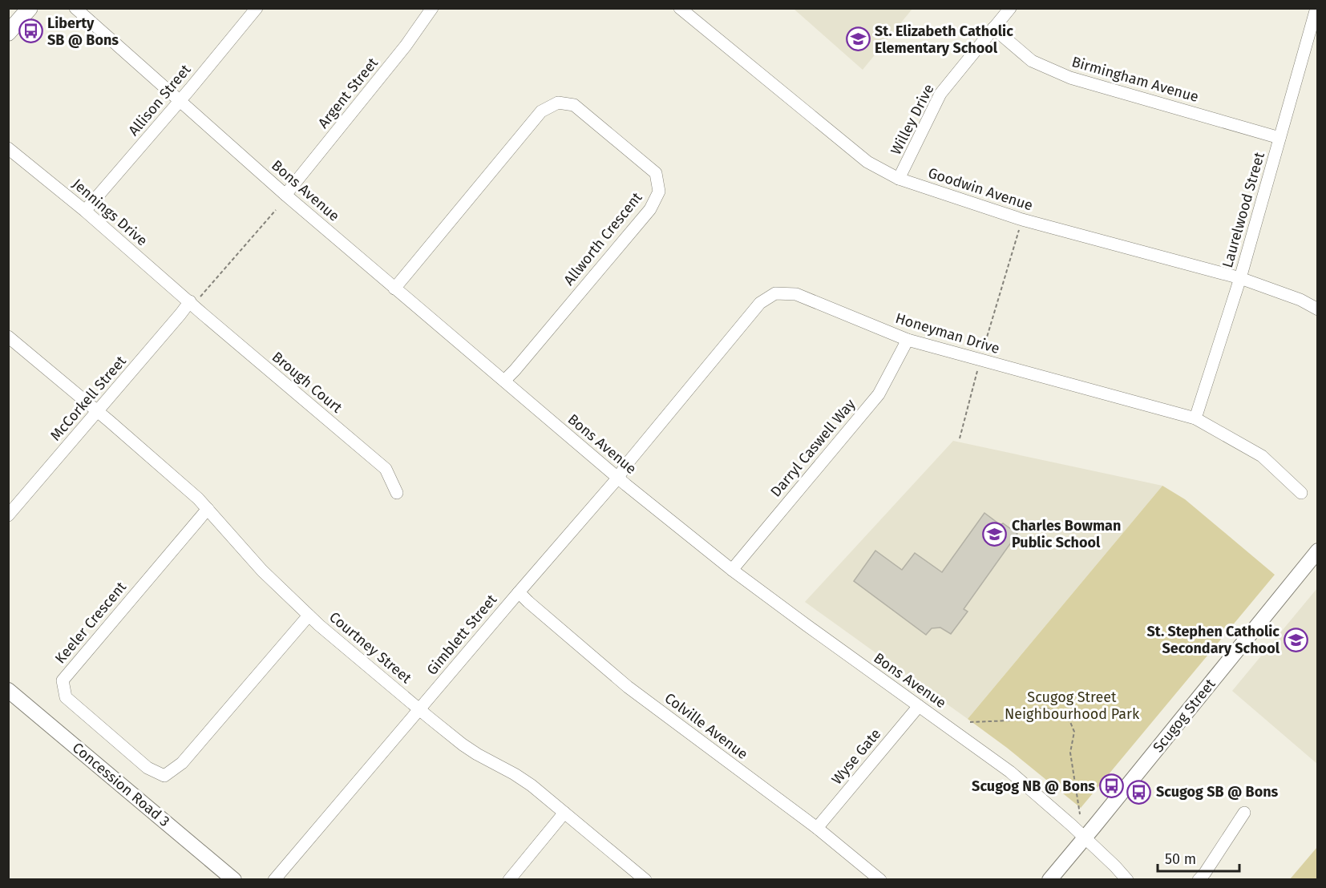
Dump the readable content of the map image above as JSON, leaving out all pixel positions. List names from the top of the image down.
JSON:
{
  "streets": {
    "street": [
      "Birmingham Avenue",
      "Argent Street",
      "Allison Street",
      "Willey Drive",
      "Goodwin Avenue",
      "Bons Avenue",
      "Laurelwood Street",
      "Jennings Drive",
      "Allworth Crescent",
      "Honeyman Drive",
      "Brough Court",
      "McCorkell Street",
      "Darryl Caswell Way",
      "Keeler Crescent",
      "Gimblett Street",
      "Courtney Street",
      "Scugog Street",
      "Colville Avenue",
      "Wyse Gate",
      "Concession Road 3"
    ]
  },
  "crossings": [
    ["Birmingham Avenue", "Willey Drive"],
    ["Birmingham Avenue", "Laurelwood Street"],
    ["Argent Street", "Bons Avenue"],
    ["Allison Street", "Bons Avenue"],
    ["Allison Street", "Jennings Drive"],
    ["Willey Drive", "Goodwin Avenue"],
    ["Goodwin Avenue", "Laurelwood Street"],
    ["Bons Avenue", "Allworth Crescent"],
    ["Bons Avenue", "Honeyman Drive"],
    ["Bons Avenue", "Darryl Caswell Way"],
    ["Bons Avenue", "Gimblett Street"],
    ["Bons Avenue", "Scugog Street"],
    ["Bons Avenue", "Wyse Gate"],
    ["Laurelwood Street", "Honeyman Drive"],
    ["Jennings Drive", "Brough Court"],
    ["Jennings Drive", "McCorkell Street"],
    ["Honeyman Drive", "Darryl Caswell Way"],
    ["Honeyman Drive", "Gimblett Street"],
    ["Brough Court", "McCorkell Street"],
    ["McCorkell Street", "Courtney Street"],
    ["Keeler Crescent", "Courtney Street"],
    ["Gimblett Street", "Courtney Street"],
    ["Gimblett Street", "Colville Avenue"],
    ["Colville Avenue", "Wyse Gate"]
  ],
  "parks": ["Scugog Street Neighbourhood Park"],
  "places": {
    "bus stop": ["Liberty SB @ Bons", "Scugog NB @ Bons", "Scugog SB @ Bons"],
    "school or university": ["St. Elizabeth Catholic Elementary School", "Charles Bowman Public School", "St. Stephen Catholic Secondary School"]
  },
  "scale_bar": "50 m"
}
